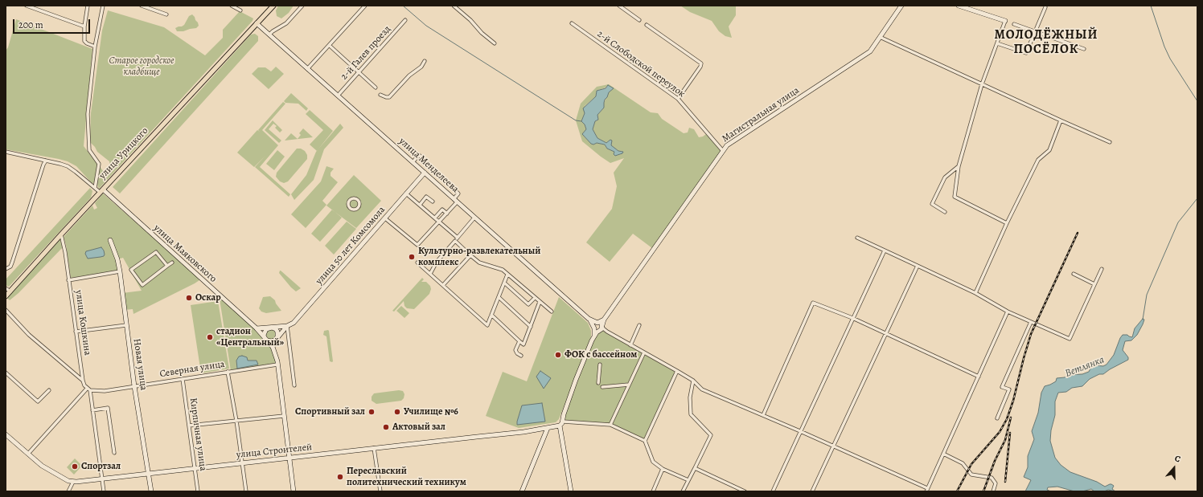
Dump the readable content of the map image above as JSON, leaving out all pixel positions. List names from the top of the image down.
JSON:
{
  "streets": {
    "main road": ["улица Урицкого"],
    "street": [
      "2-й Галев проезд",
      "2-й Слободской переулок",
      "Магистральная улица",
      "улица Менделеева",
      "улица 50 лет Комсомола",
      "улица Маяковского",
      "улица Кошкина",
      "Новая улица",
      "Северная улица",
      "Кирпичная улица",
      "улица Строителей"
    ]
  },
  "crossings": [
    ["2-й Галев проезд", "улица Менделеева"],
    ["2-й Слободской переулок", "Магистральная улица"],
    ["улица Урицкого", "улица Менделеева"],
    ["улица Урицкого", "улица Маяковского"],
    ["улица Урицкого", "улица Кошкина"],
    ["улица Менделеева", "улица 50 лет Комсомола"],
    ["улица Кошкина", "Северная улица"],
    ["улица Кошкина", "улица Строителей"],
    ["Новая улица", "Северная улица"],
    ["Новая улица", "улица Строителей"],
    ["Северная улица", "Кирпичная улица"],
    ["Кирпичная улица", "улица Строителей"]
  ],
  "districts": ["МОЛОДЁЖНЫЙ ПОСЁЛОК"],
  "water": ["Ветлянка"],
  "parks": ["Старое городское кладбище"],
  "places": [
    "Культурно-развлекательный комплекс",
    "Оскар",
    "стадион «Центральный»",
    "ФОК с бассейном",
    "Спортивный зал",
    "Училище №6",
    "Актовый зал",
    "Спортзал",
    "Переславский политехнический техникум"
  ],
  "scale_bar": "200 m",
  "north": "top"
}
